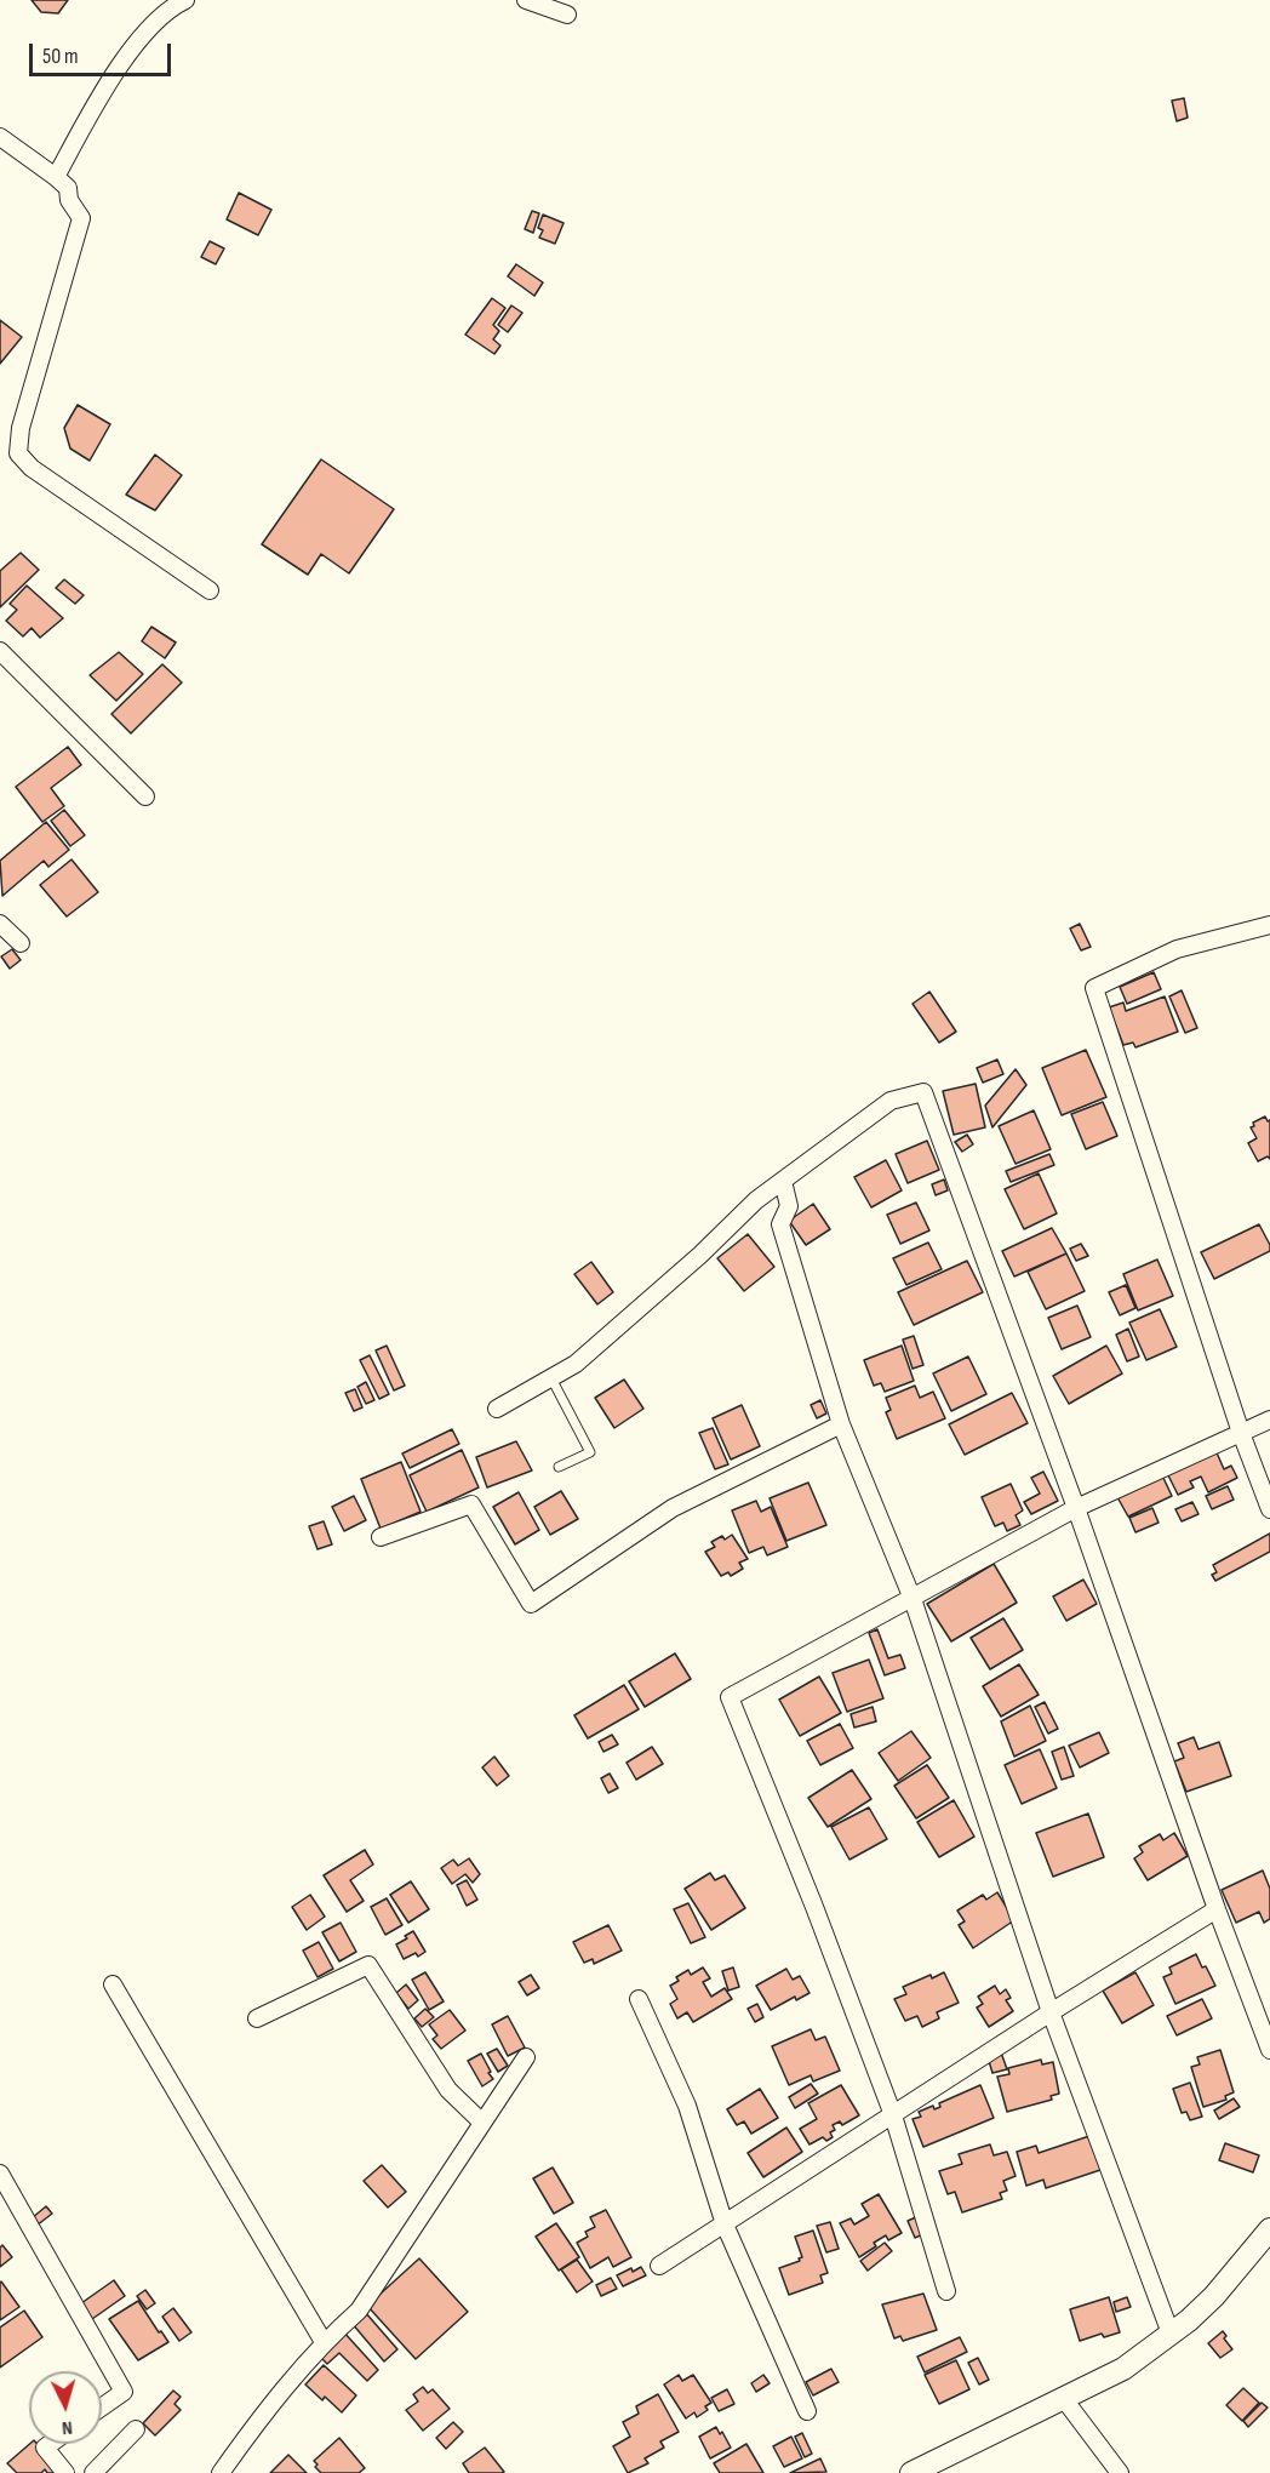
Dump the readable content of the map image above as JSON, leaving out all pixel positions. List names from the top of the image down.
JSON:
{
  "scale_bar": "50 m",
  "north": "bottom"
}
